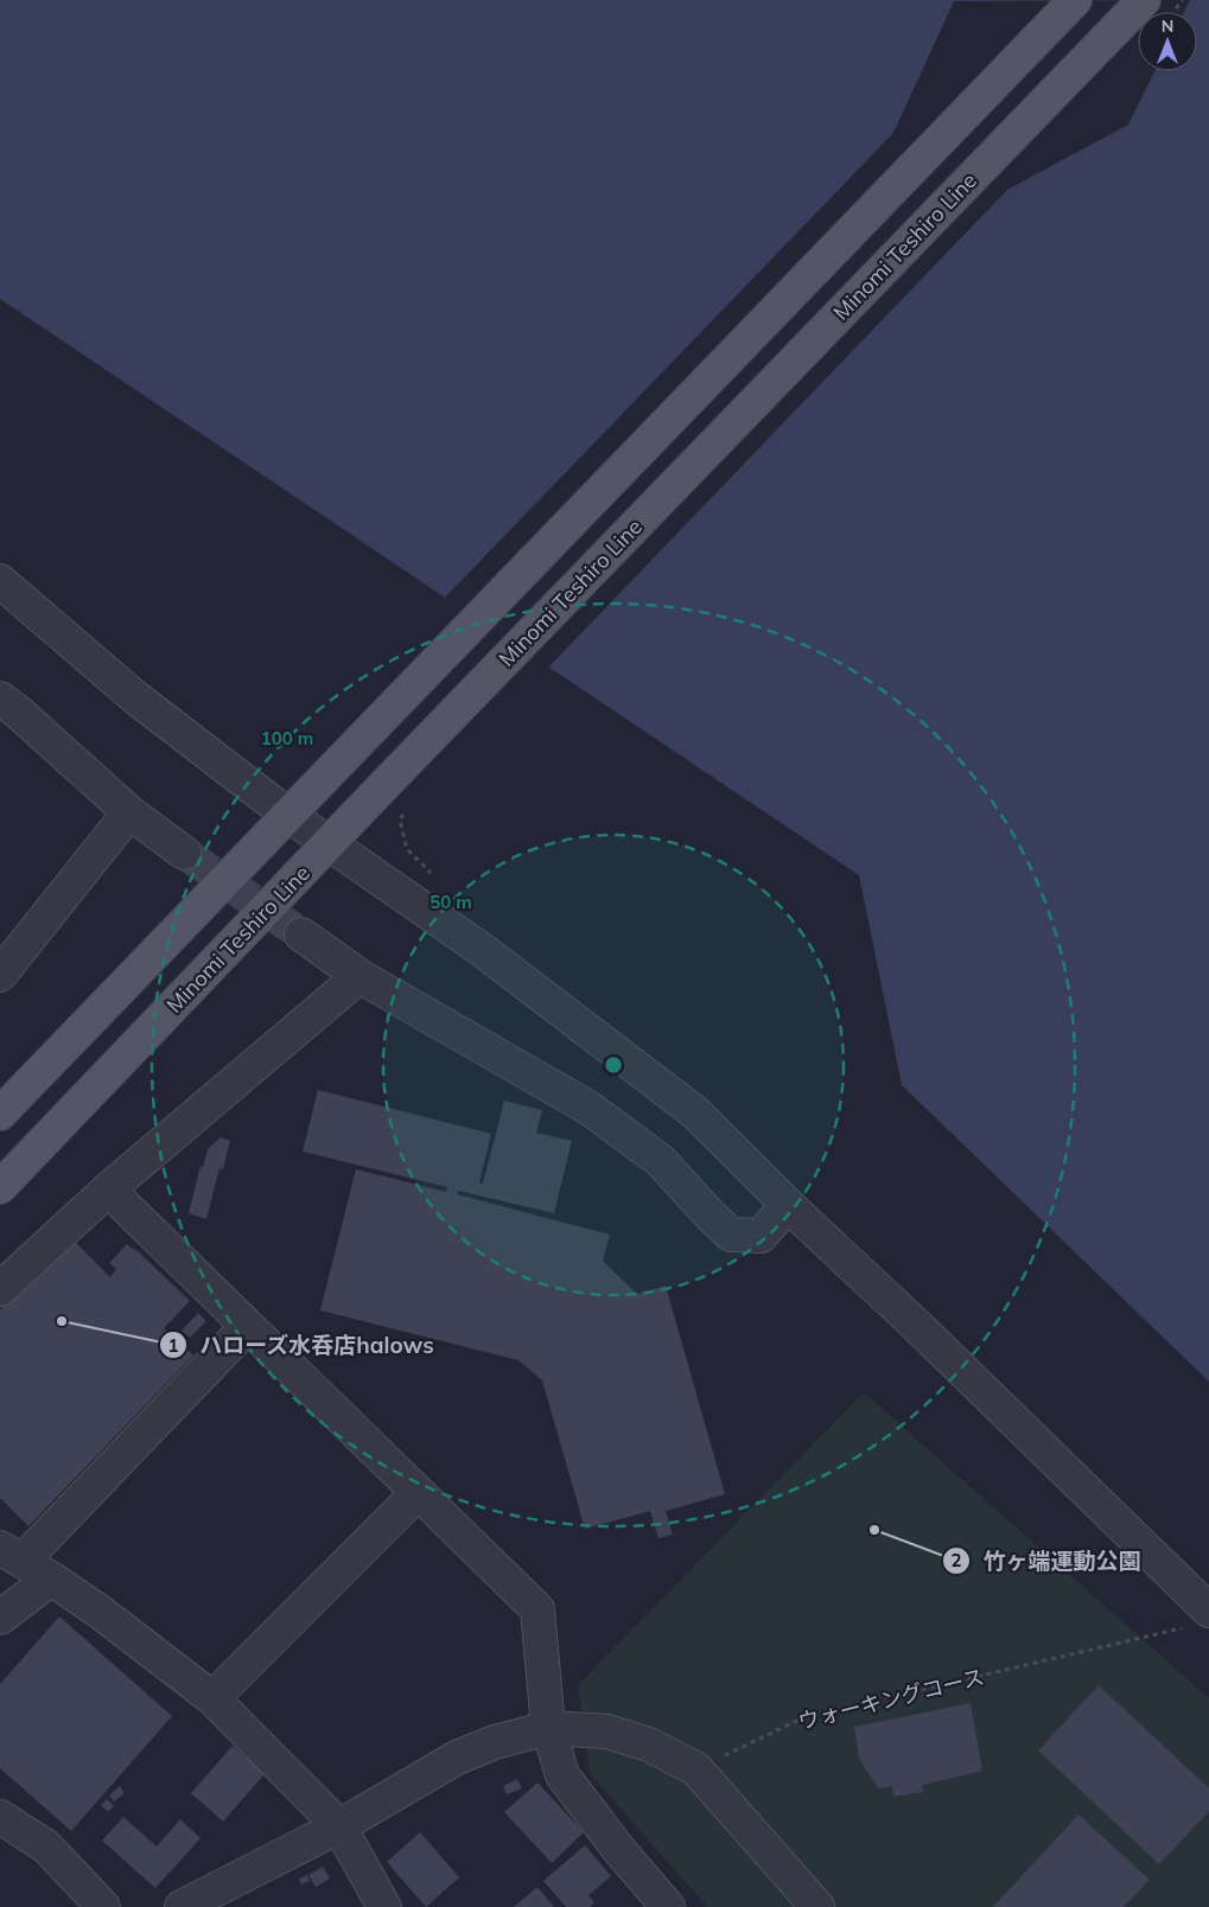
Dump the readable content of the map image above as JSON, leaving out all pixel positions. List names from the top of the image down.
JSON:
{
  "streets": {
    "main road": ["Minomi Teshiro Line"],
    "path": ["ウォーキングコース"]
  },
  "places": ["ハローズ水呑店halows", "竹ヶ端運動公園"],
  "north": "top",
  "rings": ["100 m", "50 m"]
}
